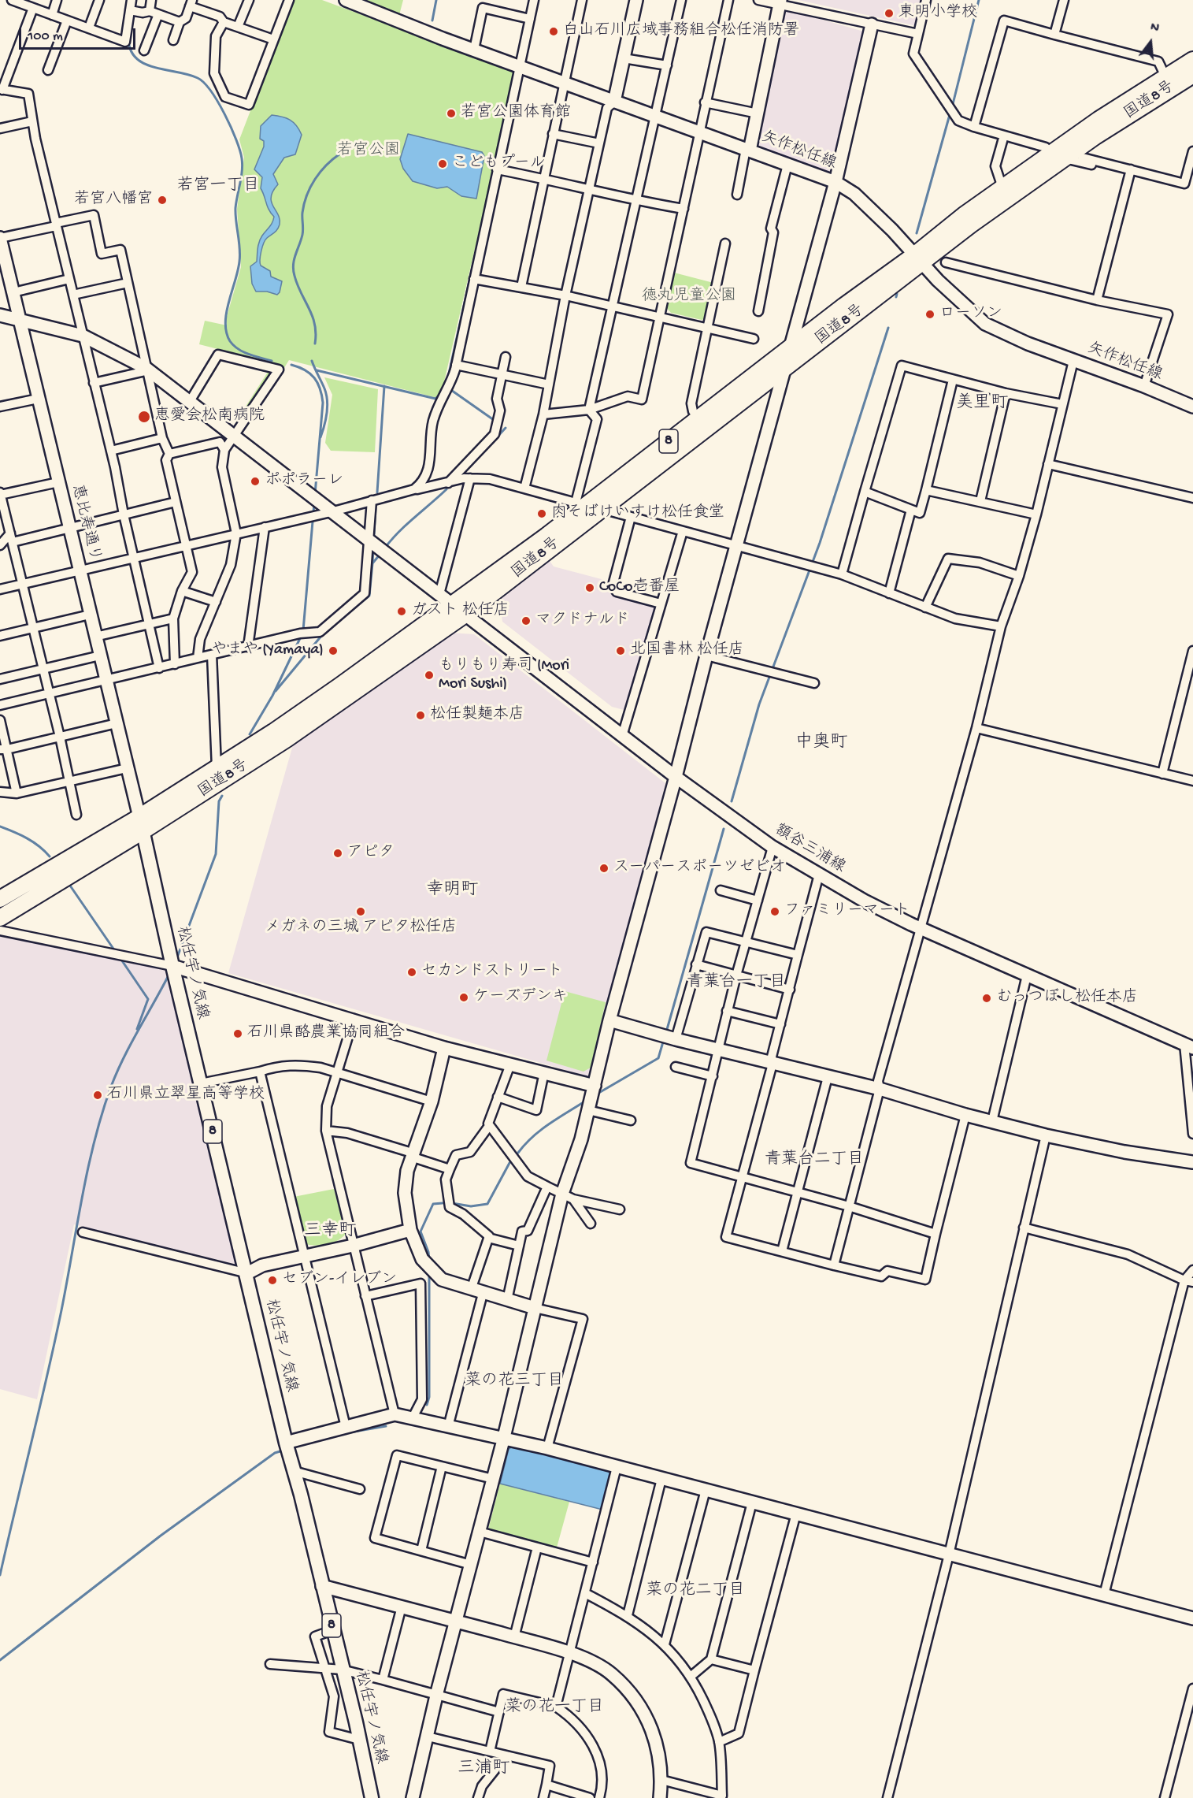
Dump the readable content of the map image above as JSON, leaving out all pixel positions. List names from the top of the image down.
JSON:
{
  "streets": {
    "highway": ["国道8号", "8"],
    "main road": ["松任宇ノ気線"],
    "street": ["矢作松任線", "恵比寿通り", "額谷三浦線"]
  },
  "crossings": [
    ["国道8号", "矢作松任線"],
    ["国道8号", "恵比寿通り"],
    ["国道8号", "額谷三浦線"],
    ["国道8号", "松任宇ノ気線"],
    ["恵比寿通り", "額谷三浦線"],
    ["恵比寿通り", "松任宇ノ気線"]
  ],
  "districts": [
    "若宮一丁目",
    "美里町",
    "中奥町",
    "幸明町",
    "青葉台一丁目",
    "青葉台二丁目",
    "三幸町",
    "菜の花三丁目",
    "菜の花二丁目",
    "菜の花一丁目",
    "三浦町"
  ],
  "parks": ["若宮公園", "徳丸児童公園"],
  "places": [
    "東明小学校",
    "白山石川広域事務組合松任消防署",
    "若宮公園体育館",
    "こどもプール",
    "若宮八幡宮",
    "ローソン",
    "恵愛会松南病院",
    "ポポラーレ",
    "肉そばけいすけ松任食堂",
    "CoCo壱番屋",
    "ガスト 松任店",
    "マクドナルド",
    "やまや (Yamaya)",
    "北国書林 松任店",
    "もりもり寿司 (Mori Mori Sushi)",
    "松任製麺本店",
    "アピタ",
    "スーパースポーツゼビオ",
    "メガネの三城 アピタ松任店",
    "ファミリーマート",
    "セカンドストリート",
    "ケーズデンキ",
    "むっつぼし松任本店",
    "石川県酪農業協同組合",
    "石川県立翠星高等学校",
    "セブン-イレブン"
  ],
  "scale_bar": "100 m",
  "north": "top"
}
